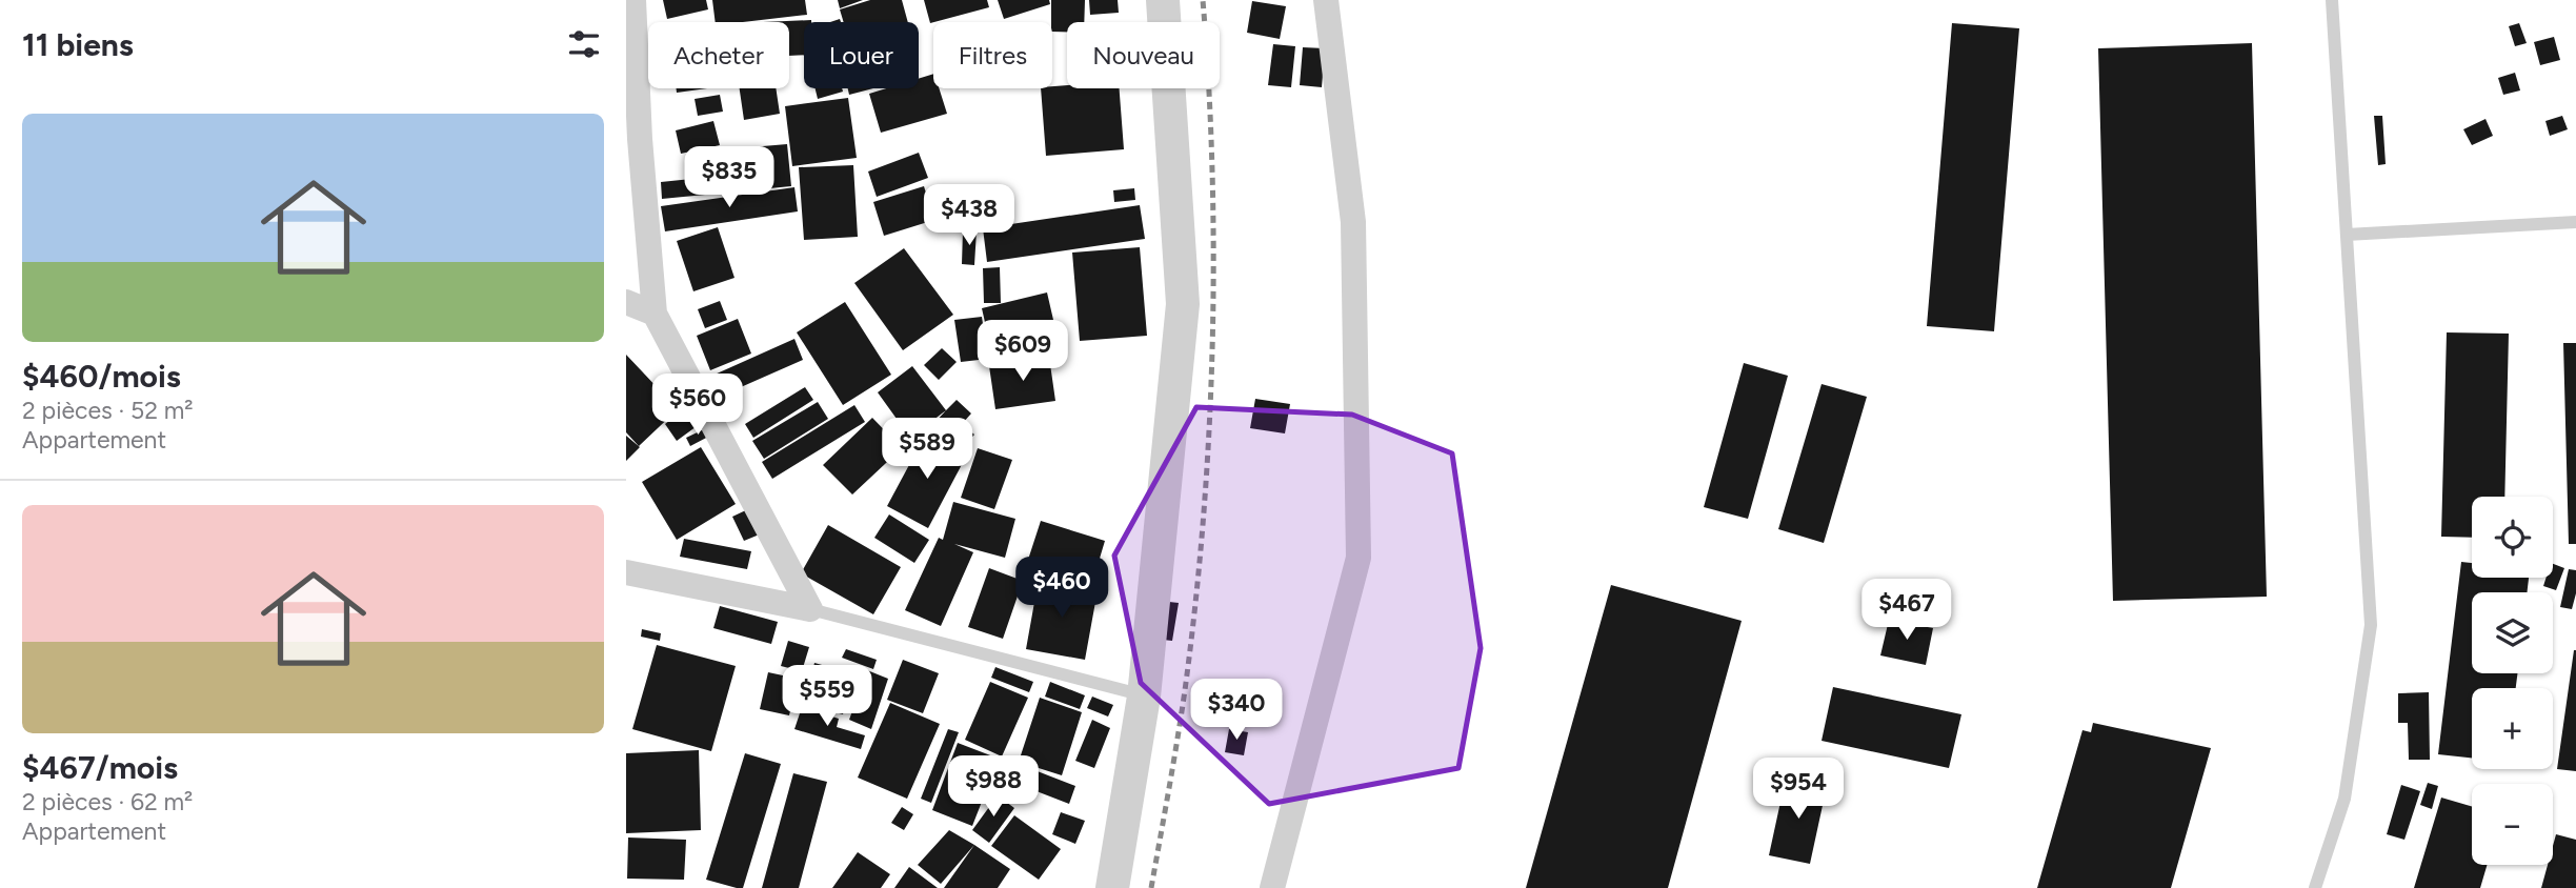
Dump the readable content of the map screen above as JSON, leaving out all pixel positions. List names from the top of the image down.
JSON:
{
  "page": {
    "heading": "11 biens",
    "chip": [
      "Acheter",
      "Louer",
      "Filtres",
      "Nouveau"
    ],
    "list": [
      {
        "name": "$460/mois",
        "note": "2 pièces · 52 m² · Appartement"
      },
      {
        "name": "$467/mois",
        "note": "2 pièces · 62 m² · Appartement"
      }
    ],
    "price": [
      "$835",
      "$438",
      "$609",
      "$560",
      "$589",
      "$460",
      "$467",
      "$559",
      "$340",
      "$988",
      "$954"
    ],
    "map_buttons": ["+", "−"]
  }
}
